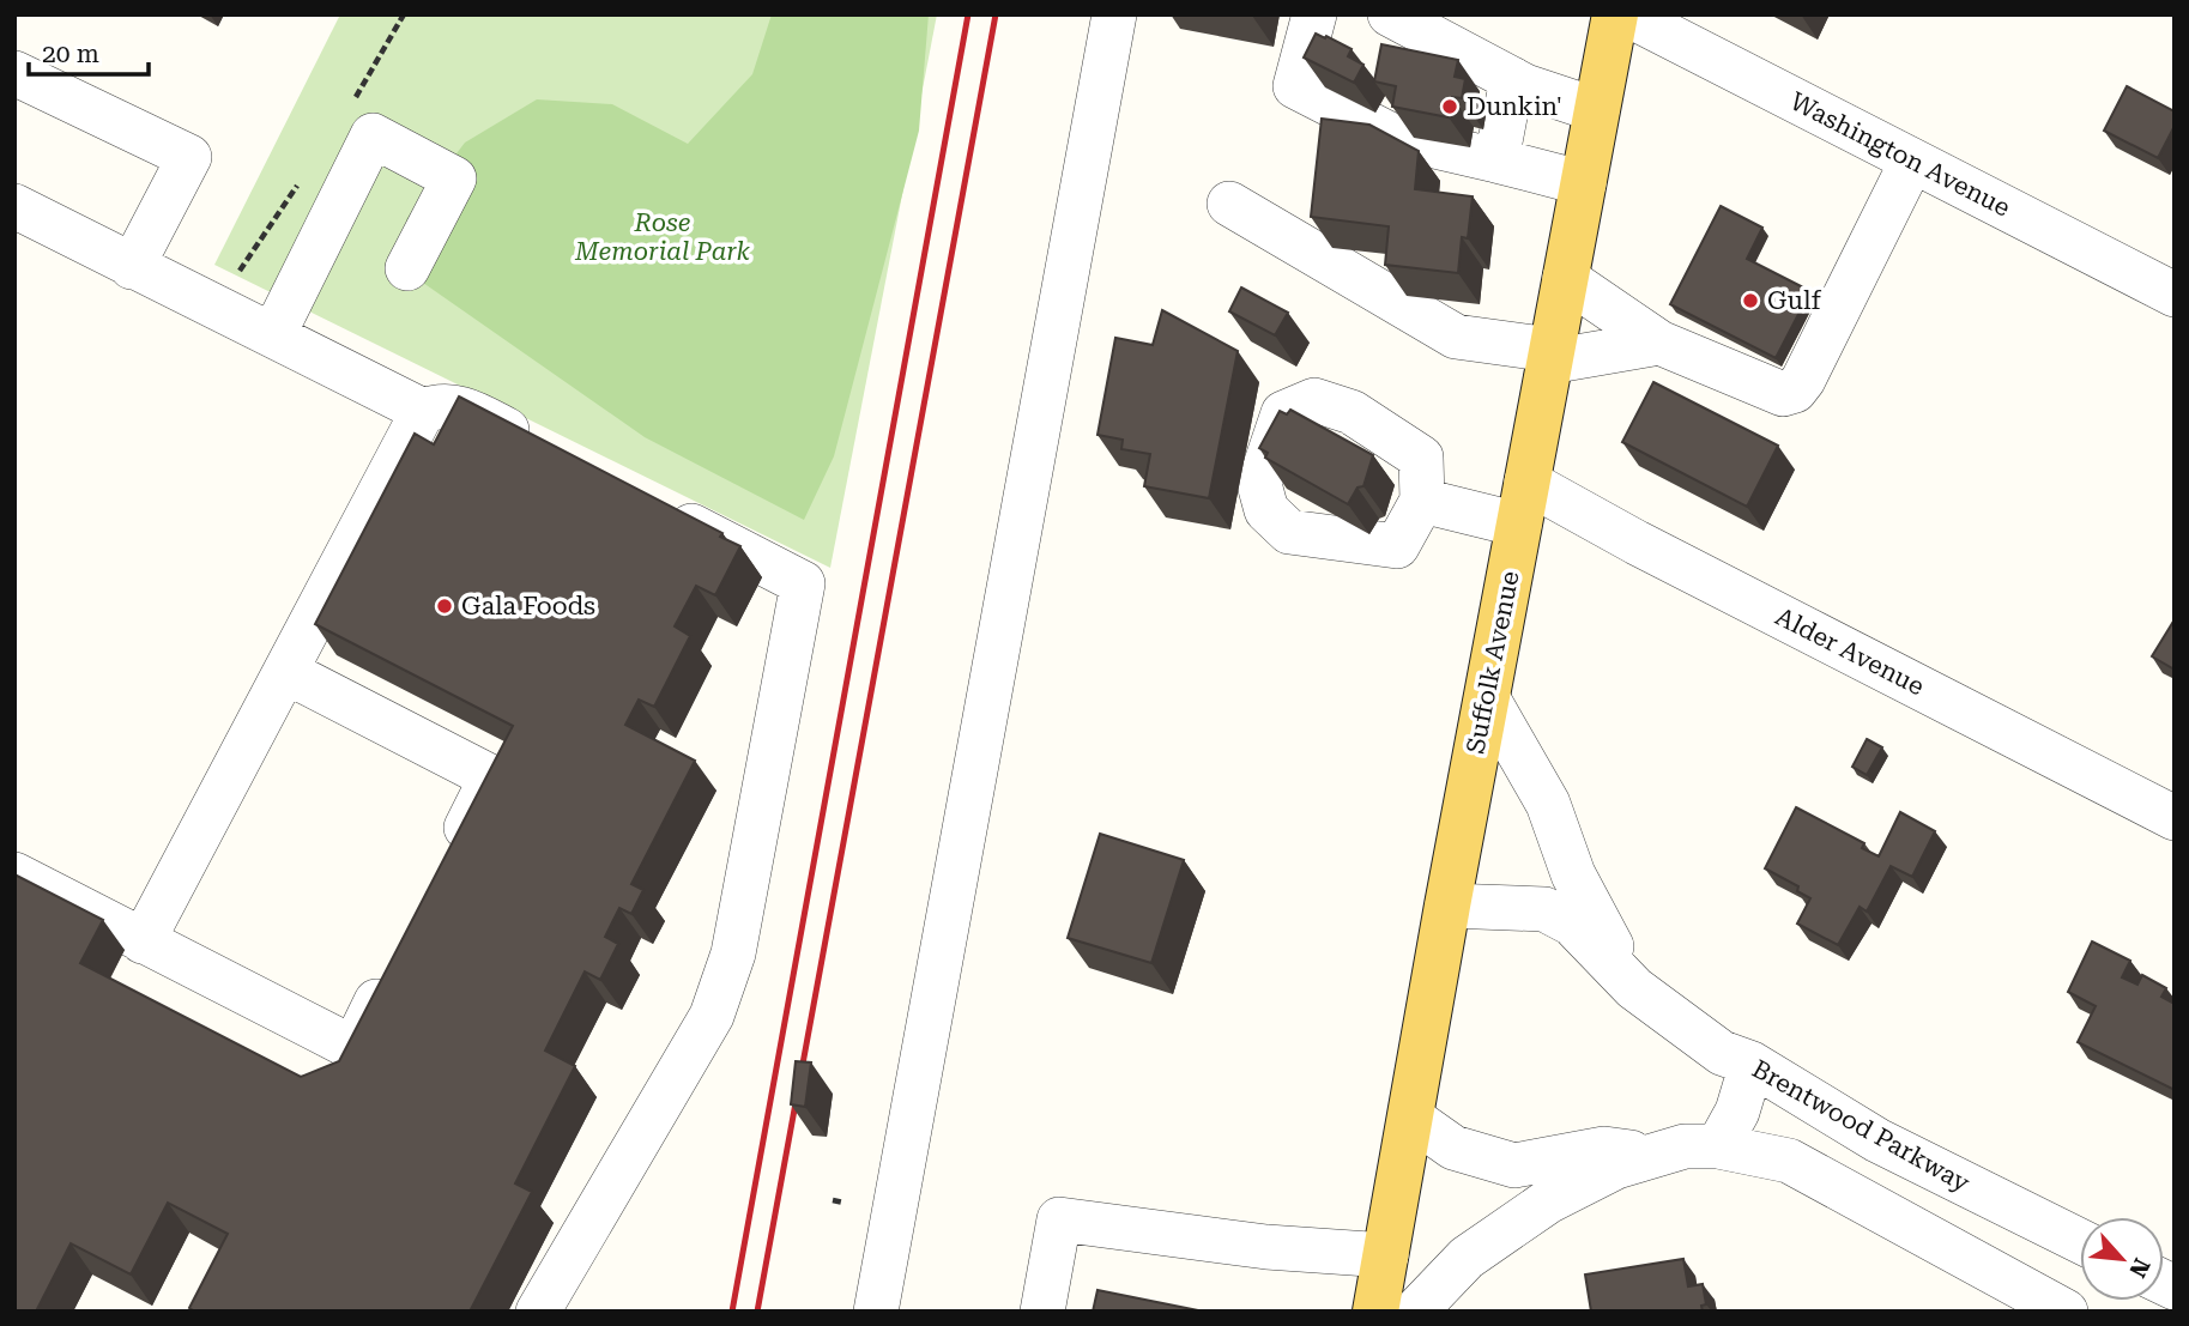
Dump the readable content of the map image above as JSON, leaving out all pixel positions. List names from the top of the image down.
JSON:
{
  "streets": {
    "main road": ["Suffolk Avenue"],
    "street": ["Washington Avenue", "Alder Avenue", "Brentwood Parkway"]
  },
  "crossings": [
    ["Alder Avenue", "Suffolk Avenue"],
    ["Suffolk Avenue", "Brentwood Parkway"]
  ],
  "parks": ["Rose Memorial Park"],
  "places": ["Dunkin'", "Gulf", "Gala Foods"],
  "scale_bar": "20 m",
  "north": "bottom right"
}
